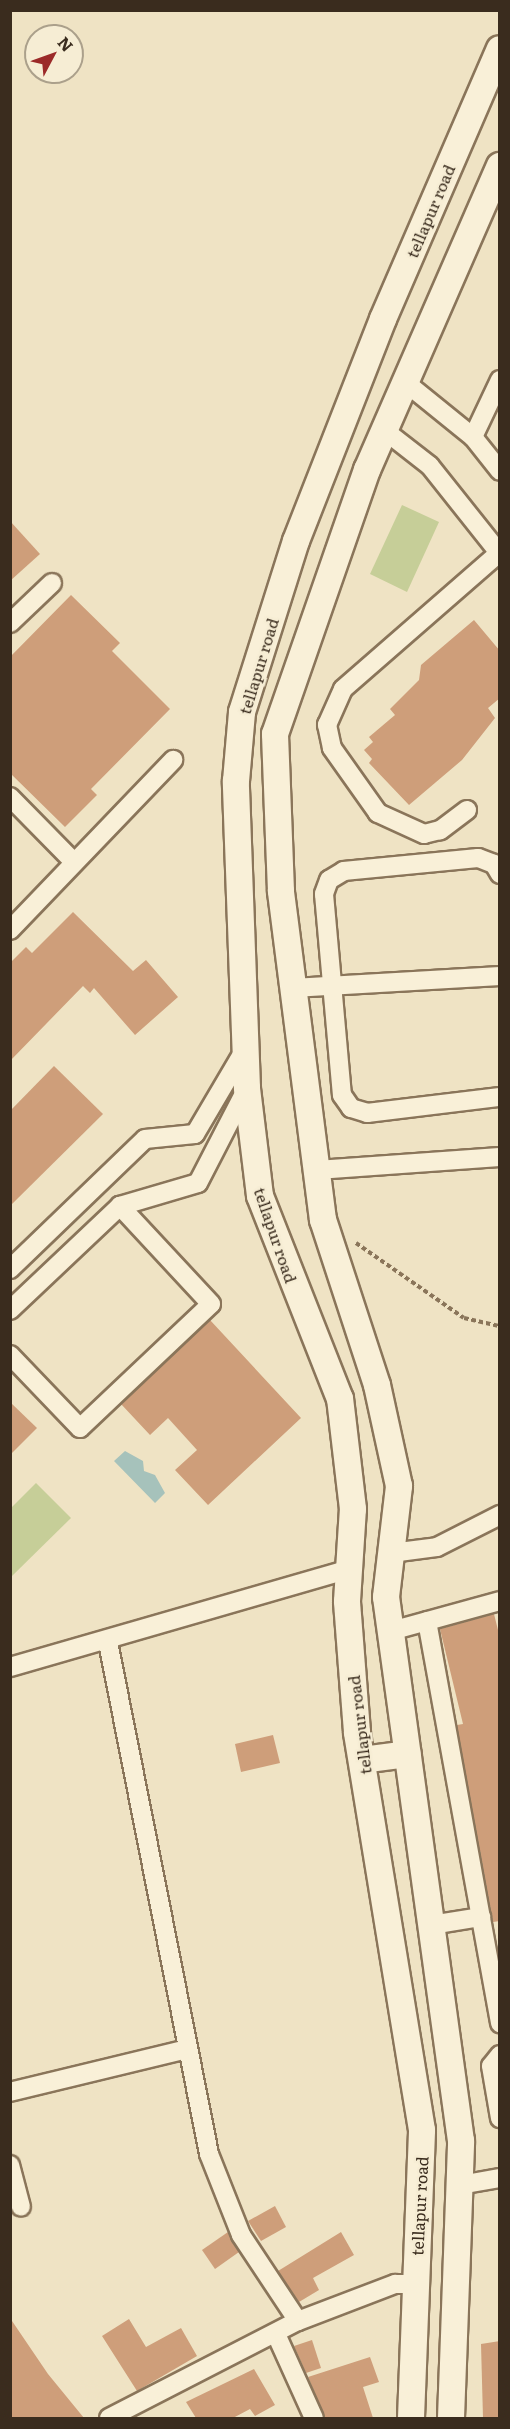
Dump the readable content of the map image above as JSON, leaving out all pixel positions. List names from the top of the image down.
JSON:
{
  "streets": {
    "street": ["tellapur road"]
  },
  "north": "top right"
}
